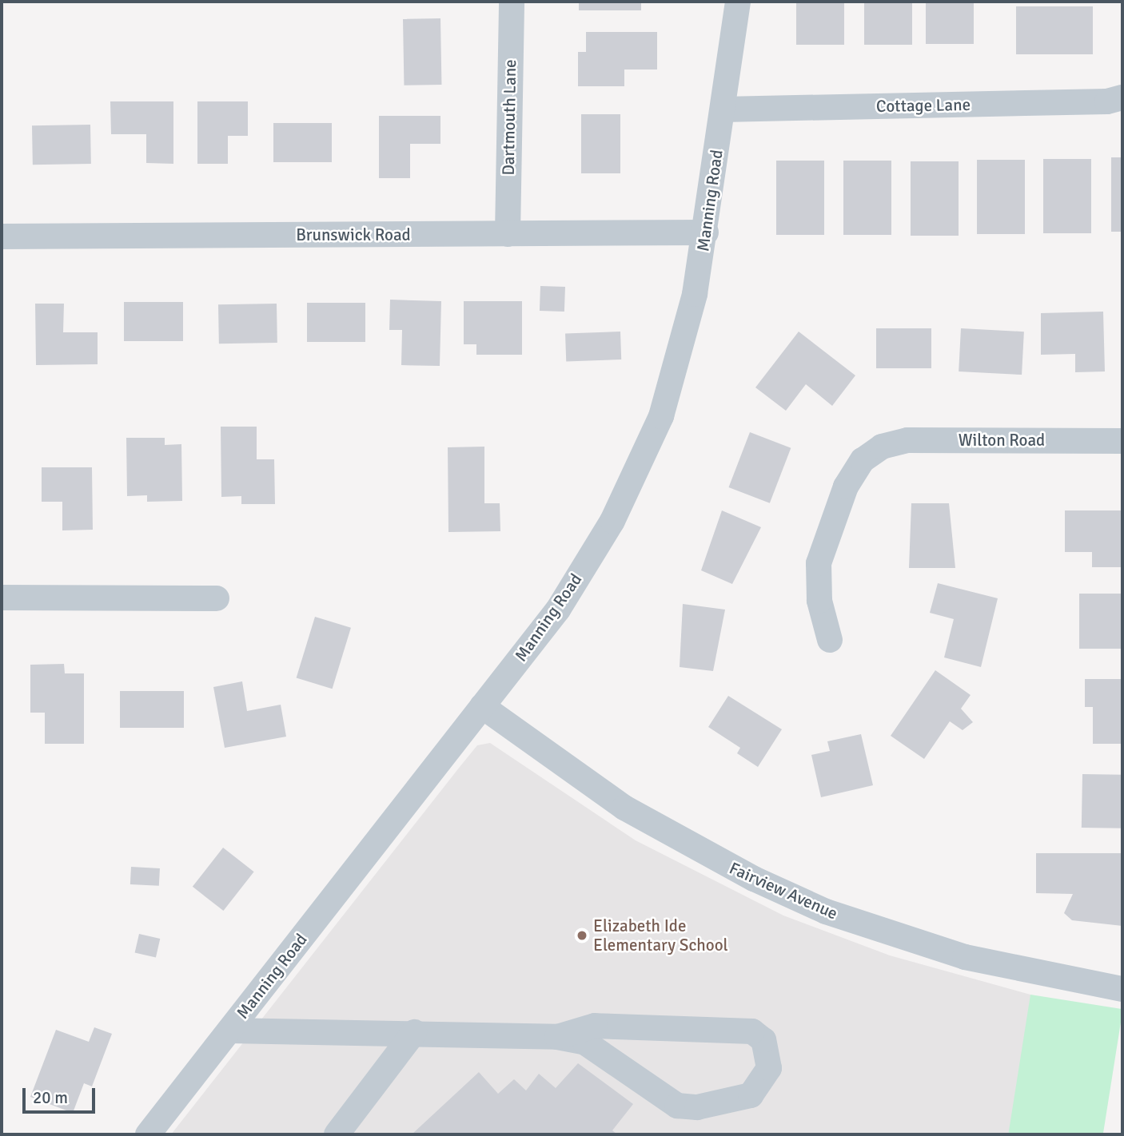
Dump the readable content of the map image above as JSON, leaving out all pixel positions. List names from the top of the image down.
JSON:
{
  "streets": {
    "street": [
      "Cottage Lane",
      "Dartmouth Lane",
      "Manning Road",
      "Brunswick Road",
      "Wilton Road",
      "Fairview Avenue"
    ]
  },
  "crossings": [
    ["Cottage Lane", "Manning Road"],
    ["Dartmouth Lane", "Brunswick Road"],
    ["Manning Road", "Brunswick Road"],
    ["Manning Road", "Fairview Avenue"]
  ],
  "places": ["Elizabeth Ide Elementary School"],
  "scale_bar": "20 m"
}
